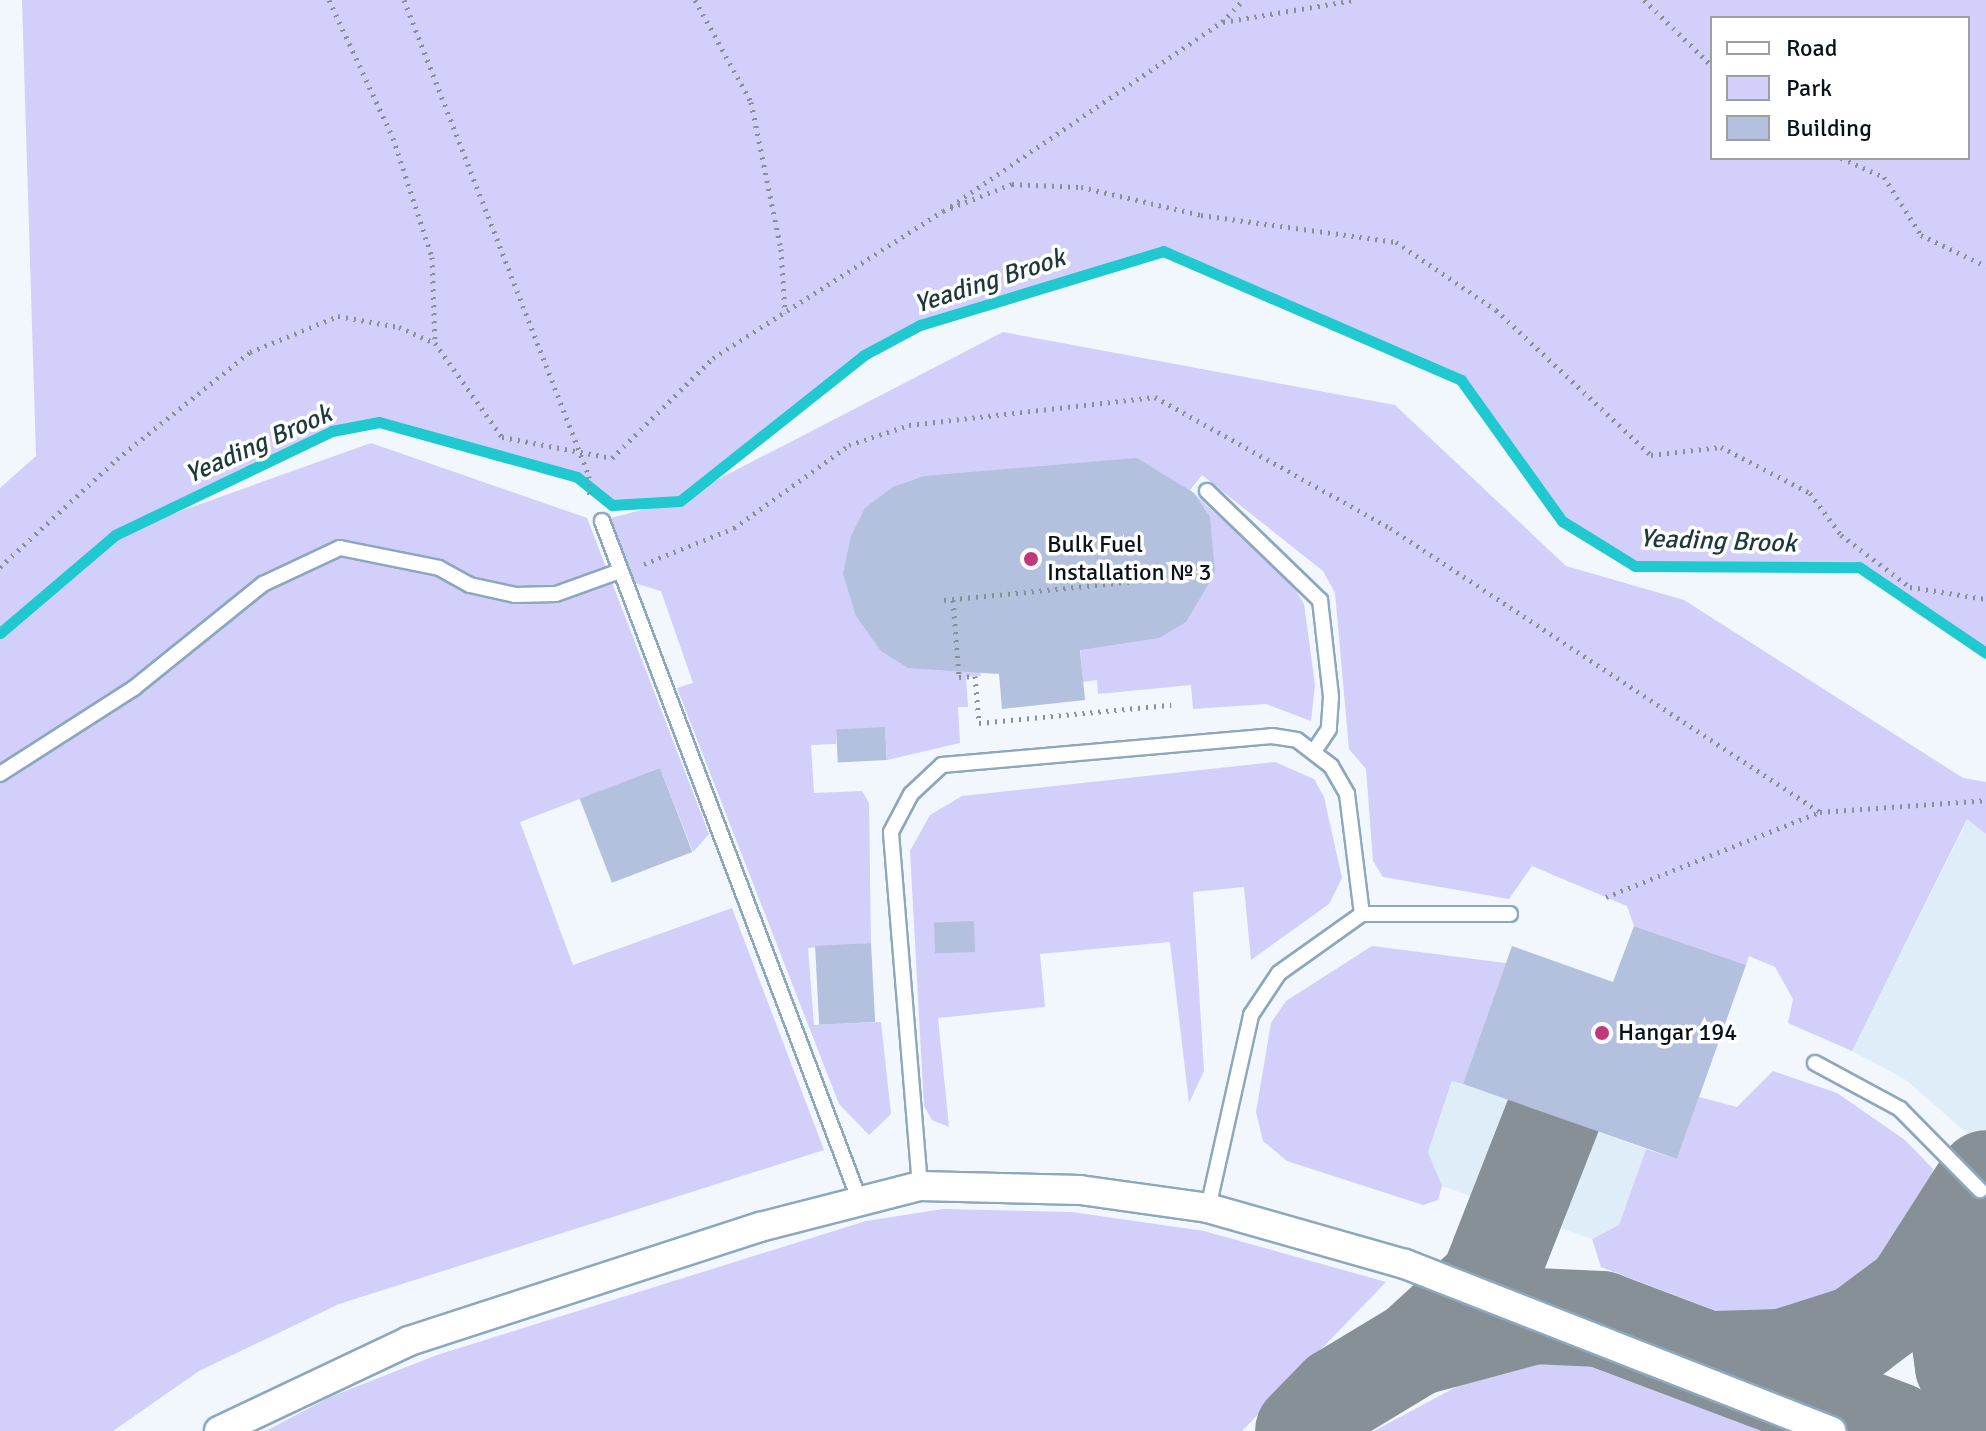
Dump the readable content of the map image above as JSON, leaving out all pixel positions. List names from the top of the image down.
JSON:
{
  "water": ["Yeading Brook"],
  "places": ["Bulk Fuel Installation № 3", "Hangar 194"],
  "legend": ["Road", "Park", "Building"]
}
